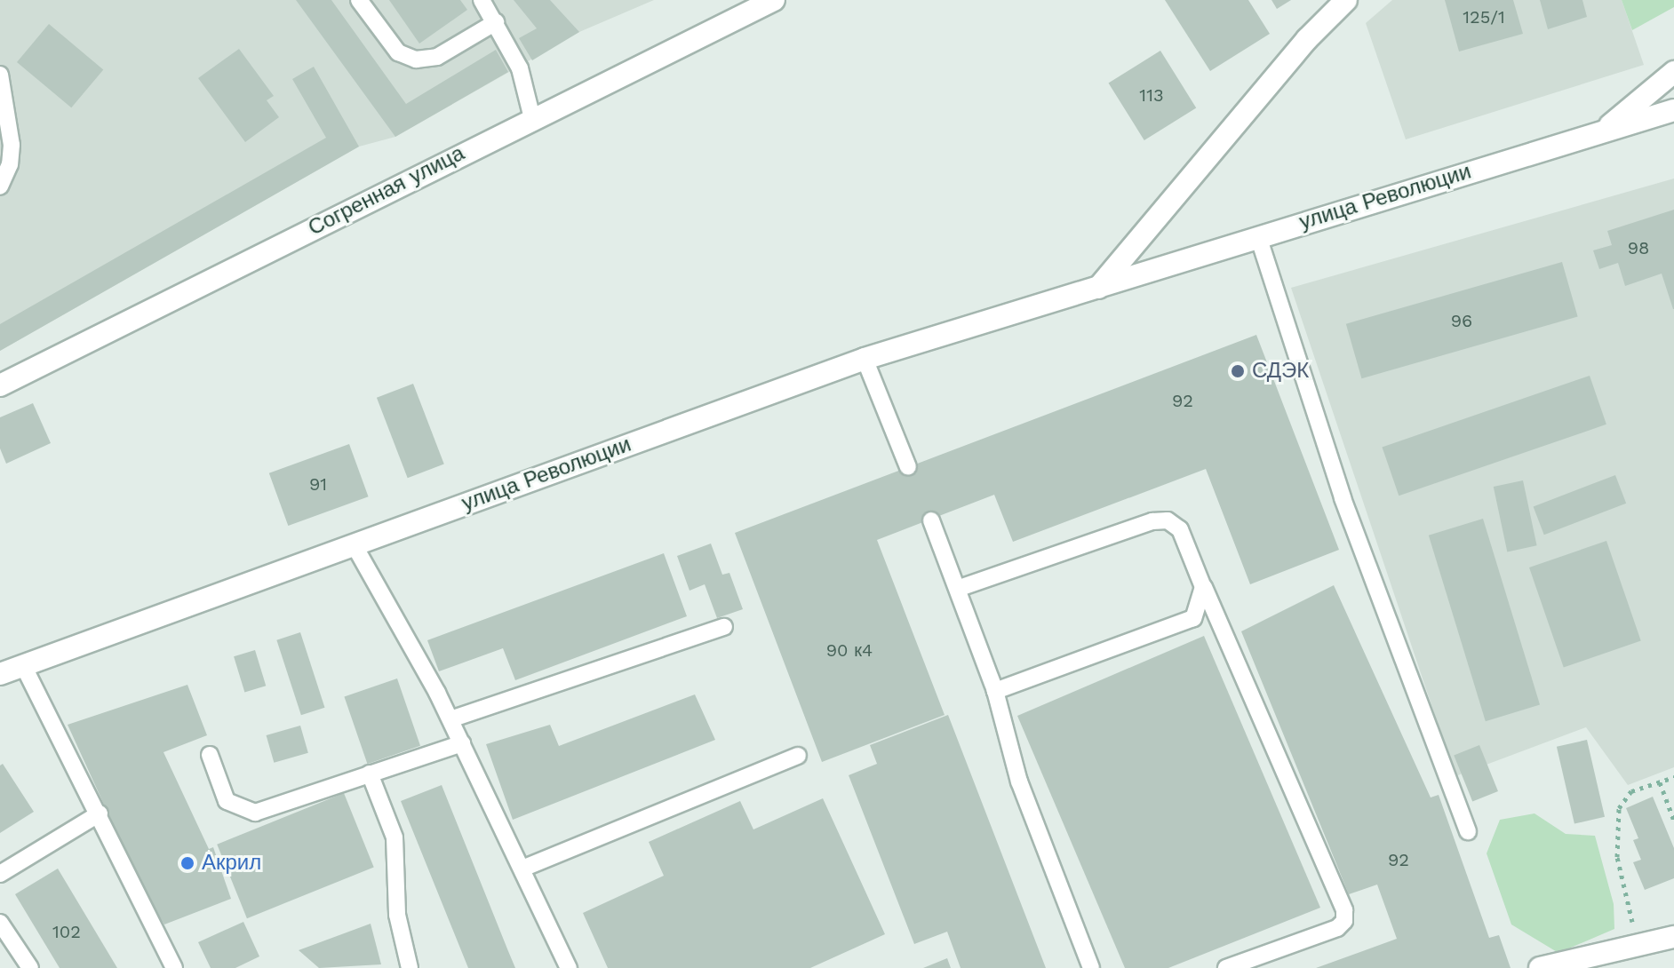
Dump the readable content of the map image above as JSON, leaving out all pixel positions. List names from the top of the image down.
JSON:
{
  "streets": {
    "main road": ["Согренная улица", "улица Революции"]
  },
  "places": ["СДЭК", "Акрил"],
  "house_numbers": [
    "125/1",
    "113",
    "98",
    "96",
    "92",
    "91",
    "90 к4",
    "92",
    "102"
  ]
}
